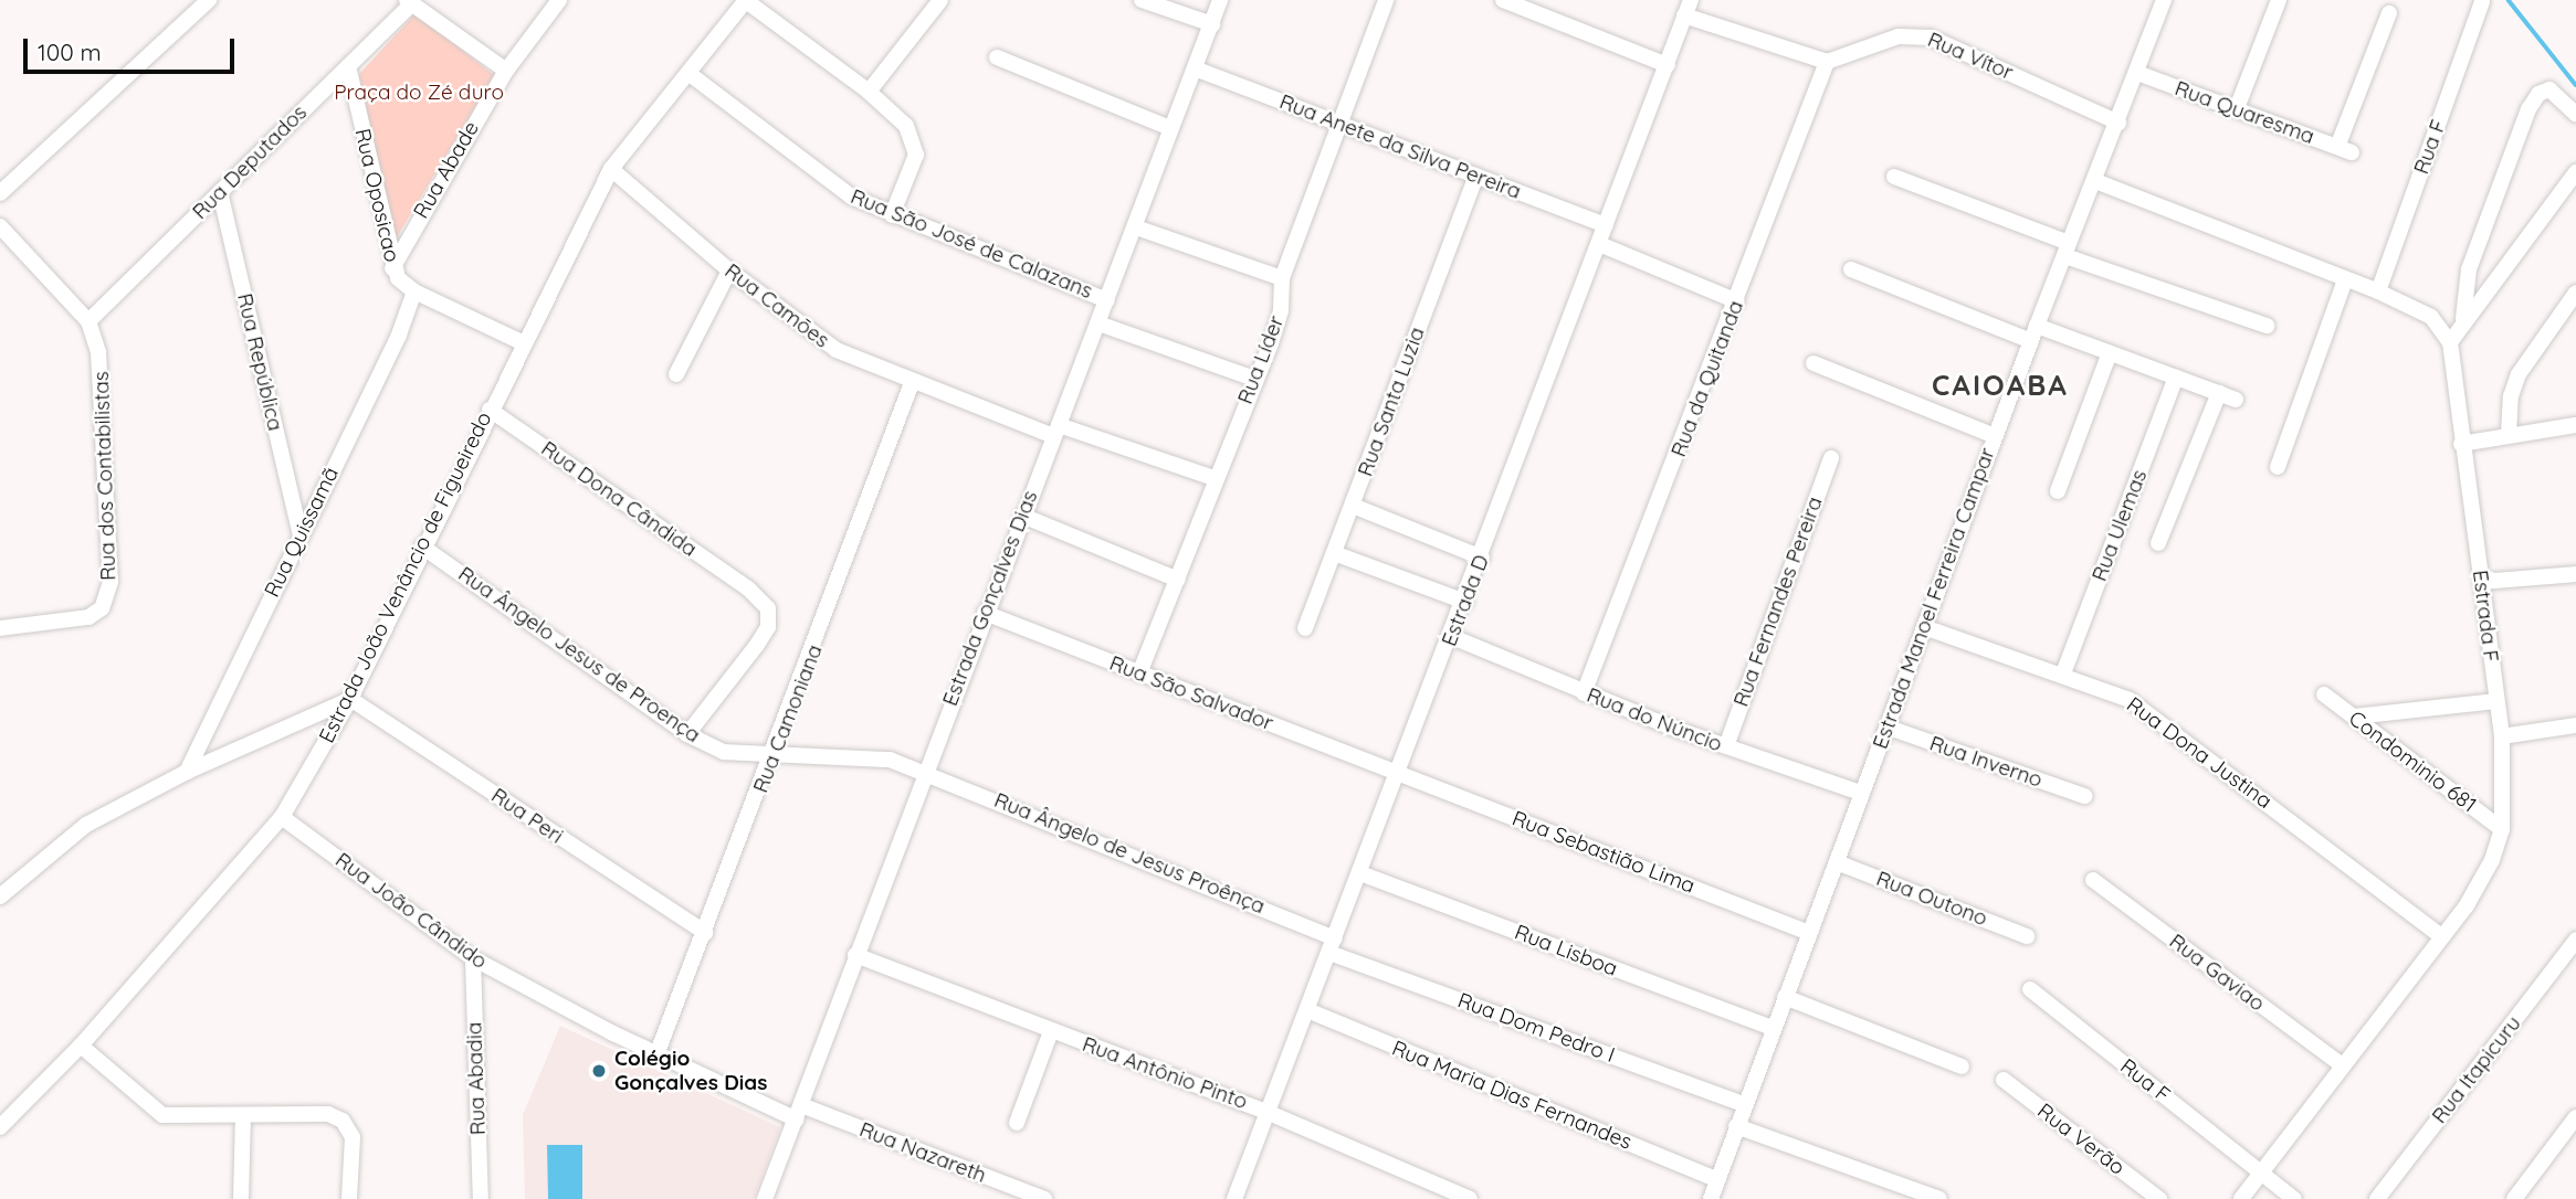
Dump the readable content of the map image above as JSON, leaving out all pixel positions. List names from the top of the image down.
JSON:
{
  "streets": {
    "street": [
      "Rua Vítor",
      "Rua Quaresma",
      "Rua Anete da Silva Pereira",
      "Rua F",
      "Rua Deputados",
      "Rua Abade",
      "Rua Oposicao",
      "Rua São José de Calazans",
      "Rua Camões",
      "Rua Líder",
      "Rua República",
      "Rua da Quitanda",
      "Rua Santa Luzia",
      "Rua dos Contabilistas",
      "Rua Dona Cândida",
      "Rua Ulemas",
      "Rua Quissamã",
      "Estrada João Venâncio de Figueiredo",
      "Estrada Gonçalves Dias",
      "Estrada Manoel Ferreira Campar",
      "Estrada D",
      "Rua Fernandes Pereira",
      "Estrada F",
      "Rua Ângelo Jesus de Proença",
      "Rua São Salvador",
      "Rua Camoniana",
      "Rua do Núncio",
      "Rua Dona Justina",
      "Rua Inverno",
      "Condominio 681",
      "Rua Peri",
      "Rua Sebastião Lima",
      "Rua Ângelo de Jesus Proênça",
      "Rua Outono",
      "Rua João Cândido",
      "Rua Lisboa",
      "Rua Gaviao",
      "Rua Dom Pedro I",
      "Rua Itapicuru",
      "Rua Antônio Pinto",
      "Rua Abadia",
      "Rua Maria Dias Fernandes",
      "Rua Verão",
      "Rua Nazareth"
    ]
  },
  "crossings": [
    ["Rua Vítor", "Rua da Quitanda"],
    ["Rua Vítor", "Estrada Manoel Ferreira Campar"],
    ["Rua Quaresma", "Estrada Manoel Ferreira Campar"],
    ["Rua Anete da Silva Pereira", "Rua Líder"],
    ["Rua Anete da Silva Pereira", "Rua Santa Luzia"],
    ["Rua Anete da Silva Pereira", "Estrada Gonçalves Dias"],
    ["Rua Anete da Silva Pereira", "Estrada D"],
    ["Rua F", "Estrada F"],
    ["Rua Deputados", "Rua Oposicao"],
    ["Rua Deputados", "Rua República"],
    ["Rua Deputados", "Rua dos Contabilistas"],
    ["Rua Abade", "Rua Oposicao"],
    ["Rua Oposicao", "Rua Quissamã"],
    ["Rua Oposicao", "Estrada João Venâncio de Figueiredo"],
    ["Rua São José de Calazans", "Estrada João Venâncio de Figueiredo"],
    ["Rua São José de Calazans", "Estrada Gonçalves Dias"],
    ["Rua Camões", "Rua Líder"],
    ["Rua Camões", "Estrada João Venâncio de Figueiredo"],
    ["Rua Camões", "Estrada Gonçalves Dias"],
    ["Rua Camões", "Rua Camoniana"],
    ["Rua Líder", "Rua São Salvador"],
    ["Rua República", "Rua Quissamã"],
    ["Rua da Quitanda", "Rua do Núncio"],
    ["Rua Dona Cândida", "Estrada João Venâncio de Figueiredo"],
    ["Rua Dona Cândida", "Rua Ângelo Jesus de Proença"],
    ["Rua Ulemas", "Rua Dona Justina"],
    ["Estrada João Venâncio de Figueiredo", "Rua Ângelo Jesus de Proença"],
    ["Estrada João Venâncio de Figueiredo", "Rua Peri"],
    ["Estrada João Venâncio de Figueiredo", "Rua João Cândido"],
    ["Estrada Gonçalves Dias", "Rua Ângelo Jesus de Proença"],
    ["Estrada Gonçalves Dias", "Rua São Salvador"],
    ["Estrada Gonçalves Dias", "Rua Ângelo de Jesus Proênça"],
    ["Estrada Gonçalves Dias", "Rua João Cândido"],
    ["Estrada Gonçalves Dias", "Rua Antônio Pinto"],
    ["Estrada Gonçalves Dias", "Rua Nazareth"],
    ["Estrada Manoel Ferreira Campar", "Rua do Núncio"],
    ["Estrada Manoel Ferreira Campar", "Rua Dona Justina"],
    ["Estrada Manoel Ferreira Campar", "Rua Inverno"],
    ["Estrada Manoel Ferreira Campar", "Rua Sebastião Lima"],
    ["Estrada Manoel Ferreira Campar", "Rua Outono"],
    ["Estrada Manoel Ferreira Campar", "Rua Lisboa"],
    ["Estrada Manoel Ferreira Campar", "Rua Dom Pedro I"],
    ["Estrada Manoel Ferreira Campar", "Rua Maria Dias Fernandes"],
    ["Estrada D", "Rua São Salvador"],
    ["Estrada D", "Rua do Núncio"],
    ["Estrada D", "Rua Sebastião Lima"],
    ["Estrada D", "Rua Ângelo de Jesus Proênça"],
    ["Estrada D", "Rua Lisboa"],
    ["Estrada D", "Rua Dom Pedro I"],
    ["Estrada D", "Rua Antônio Pinto"],
    ["Estrada D", "Rua Maria Dias Fernandes"],
    ["Rua Fernandes Pereira", "Rua do Núncio"],
    ["Estrada F", "Rua Dona Justina"],
    ["Estrada F", "Condominio 681"],
    ["Estrada F", "Rua Gaviao"],
    ["Rua Ângelo Jesus de Proença", "Rua Camoniana"],
    ["Rua Ângelo Jesus de Proença", "Rua Ângelo de Jesus Proênça"],
    ["Rua São Salvador", "Rua Sebastião Lima"],
    ["Rua Camoniana", "Rua Peri"],
    ["Rua Camoniana", "Rua João Cândido"],
    ["Rua Ângelo de Jesus Proênça", "Rua Dom Pedro I"],
    ["Rua João Cândido", "Rua Abadia"],
    ["Rua João Cândido", "Rua Nazareth"]
  ],
  "districts": ["CAIOABA"],
  "parks": ["Praça do Zé duro"],
  "places": ["Colégio Gonçalves Dias"],
  "scale_bar": "100 m"
}
